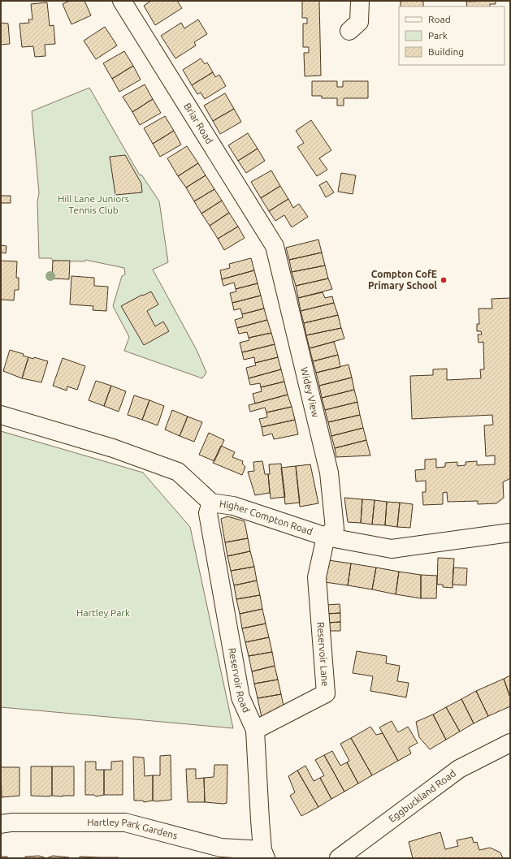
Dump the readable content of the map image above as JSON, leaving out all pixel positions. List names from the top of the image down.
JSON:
{
  "streets": {
    "street": [
      "Briar Road",
      "Widey View",
      "Higher Compton Road",
      "Reservoir Lane",
      "Reservoir Road",
      "Eggbuckland Road",
      "Hartley Park Gardens"
    ]
  },
  "crossings": [
    ["Briar Road", "Widey View"],
    ["Widey View", "Higher Compton Road"],
    ["Widey View", "Reservoir Lane"],
    ["Higher Compton Road", "Reservoir Lane"],
    ["Higher Compton Road", "Reservoir Road"],
    ["Reservoir Lane", "Reservoir Road"],
    ["Reservoir Road", "Hartley Park Gardens"]
  ],
  "parks": ["Hill Lane Juniors Tennis Club", "Hartley Park"],
  "places": ["Compton CofE Primary School"],
  "legend": ["Road", "Park", "Building"]
}
